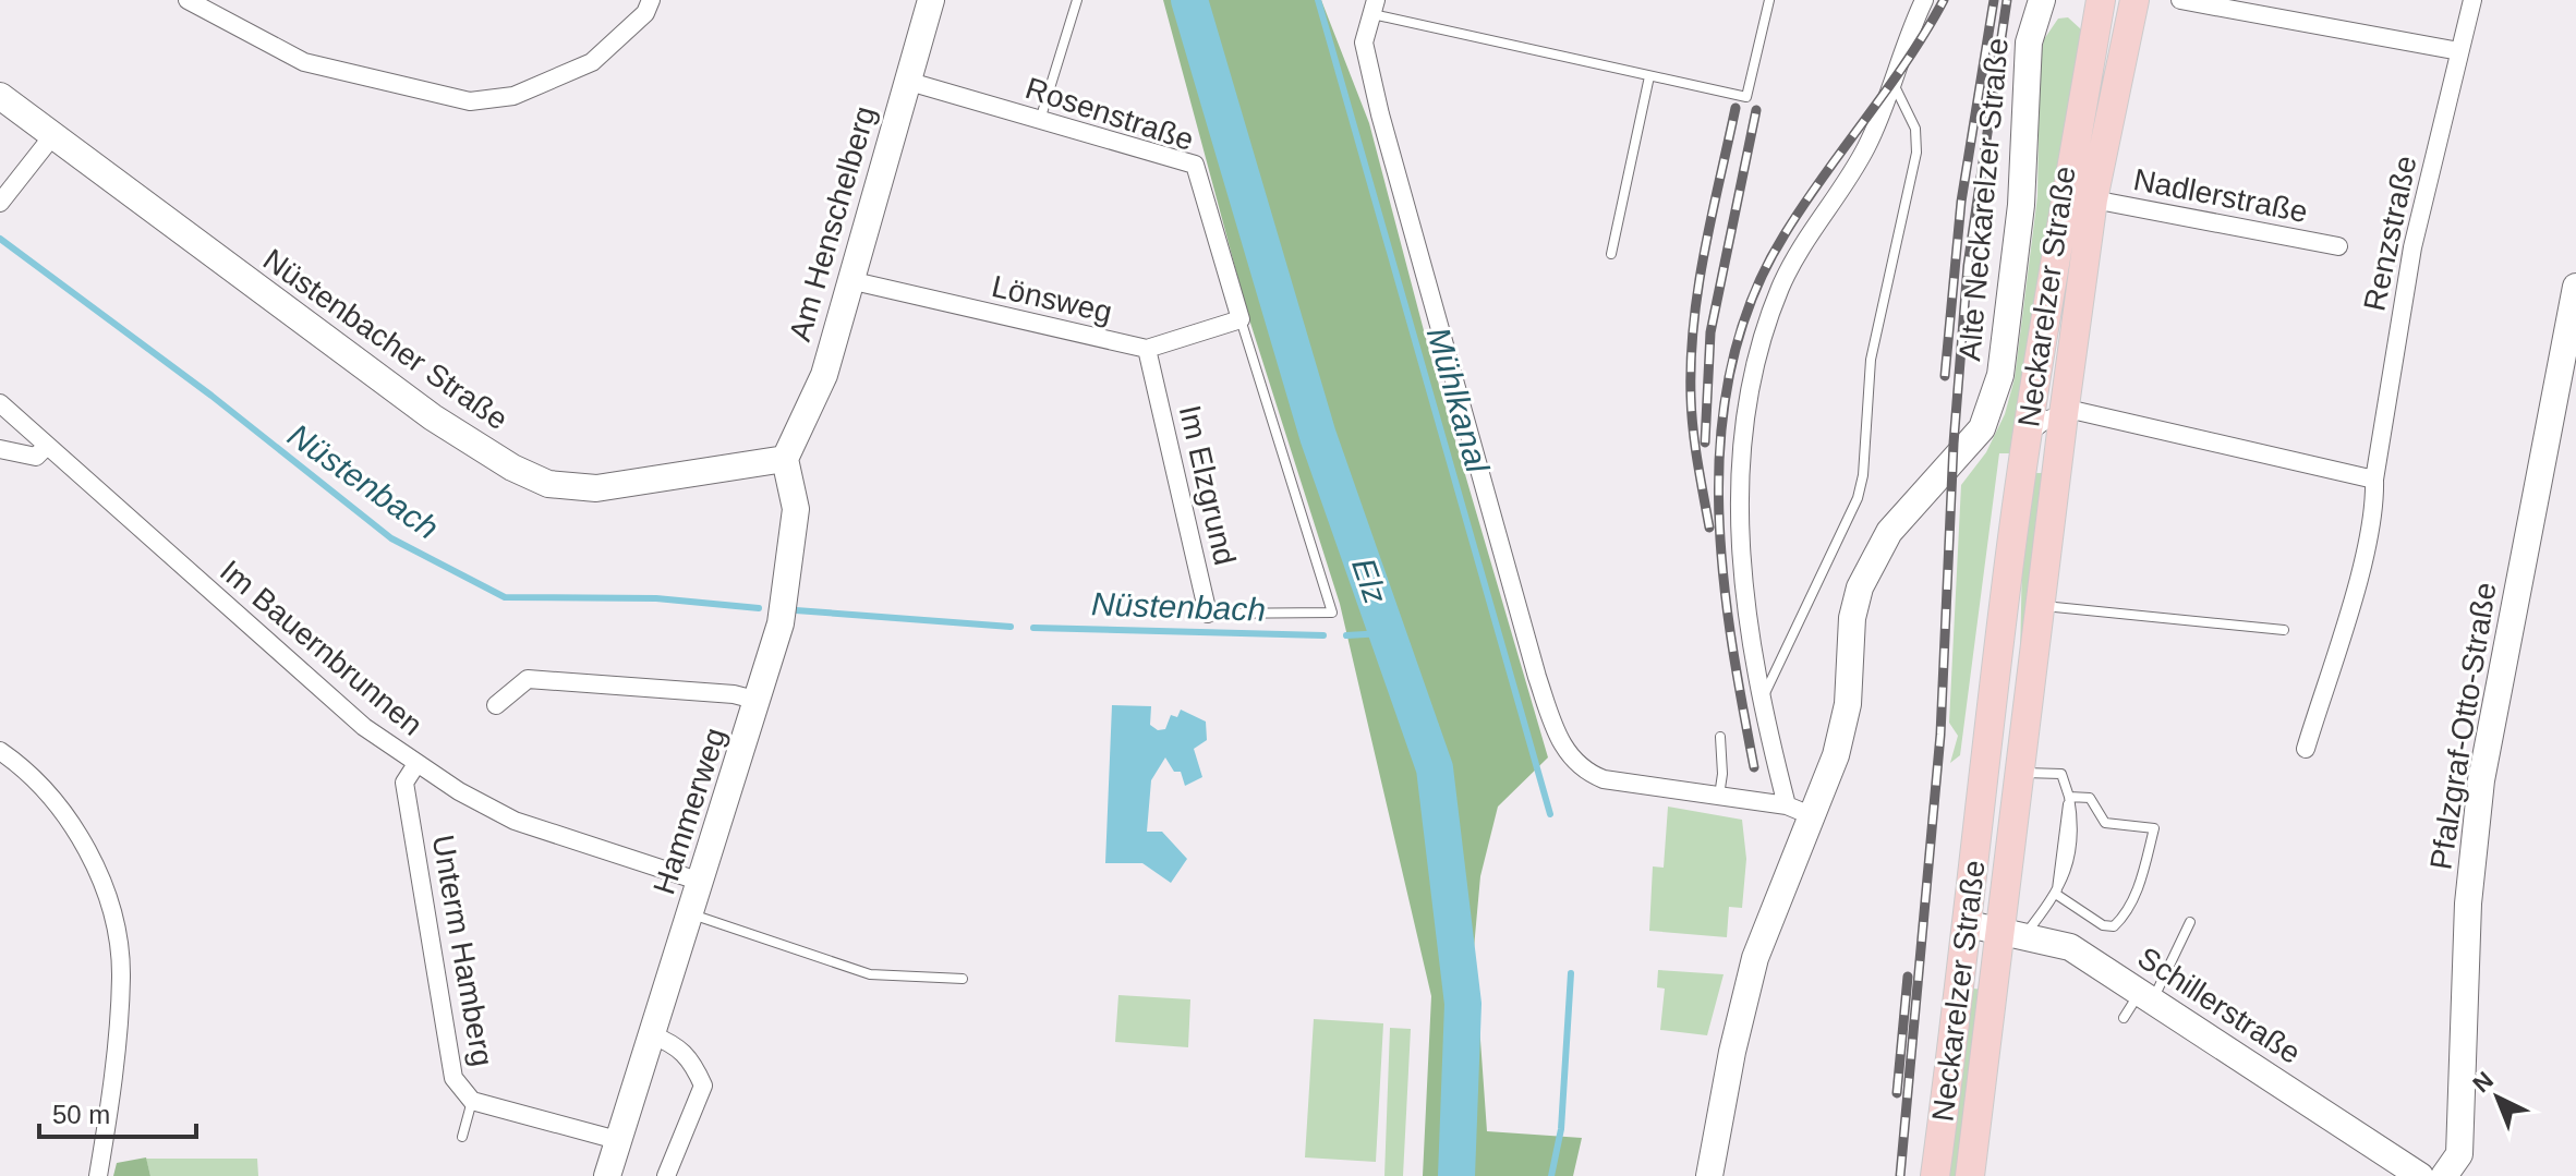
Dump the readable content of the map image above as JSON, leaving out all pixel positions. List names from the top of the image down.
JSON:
{
  "streets": {
    "main road": ["Neckarelzer Straße"],
    "street": [
      "Rosenstraße",
      "Nadlerstraße",
      "Alte Neckarelzer Straße",
      "Am Henschelberg",
      "Renzstraße",
      "Lönsweg",
      "Nüstenbacher Straße",
      "Im Elzgrund",
      "Im Bauernbrunnen",
      "Pfalzgraf-Otto-Straße",
      "Hammerweg",
      "Unterm Hamberg",
      "Schillerstraße"
    ]
  },
  "crossings": [
    ["Rosenstraße", "Am Henschelberg"],
    ["Rosenstraße", "Lönsweg"],
    ["Rosenstraße", "Im Elzgrund"],
    ["Nadlerstraße", "Neckarelzer Straße"],
    ["Am Henschelberg", "Lönsweg"],
    ["Am Henschelberg", "Nüstenbacher Straße"],
    ["Am Henschelberg", "Hammerweg"],
    ["Neckarelzer Straße", "Schillerstraße"],
    ["Lönsweg", "Im Elzgrund"],
    ["Nüstenbacher Straße", "Hammerweg"],
    ["Im Bauernbrunnen", "Hammerweg"],
    ["Im Bauernbrunnen", "Unterm Hamberg"],
    ["Hammerweg", "Unterm Hamberg"]
  ],
  "water": ["Mühlkanal", "Nüstenbach", "Elz"],
  "scale_bar": "50 m",
  "north": "top left"
}
